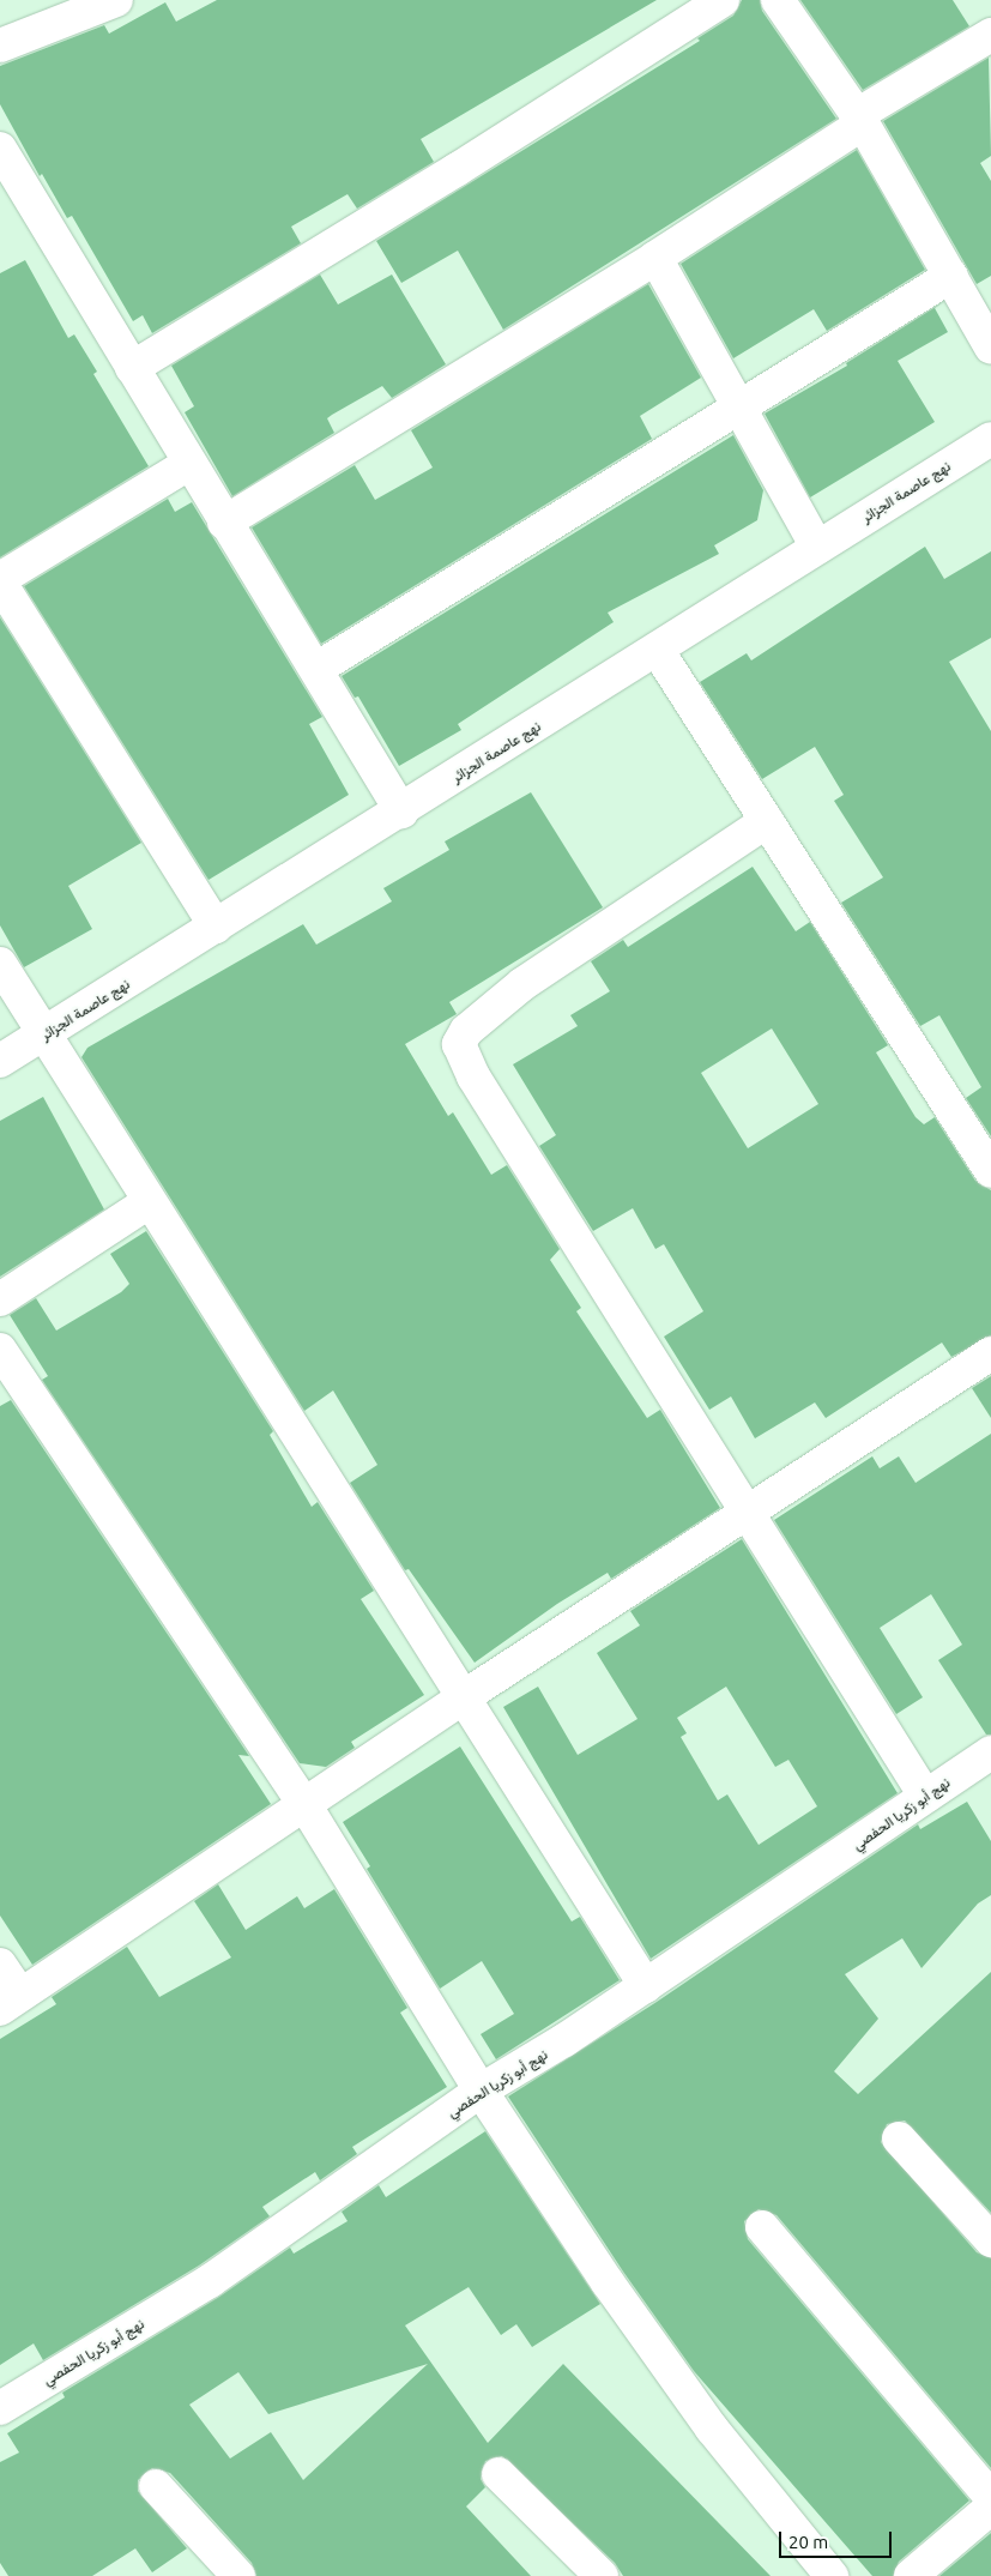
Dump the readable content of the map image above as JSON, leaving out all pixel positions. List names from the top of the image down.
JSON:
{
  "streets": {
    "street": ["نهج عاصمة الجزائر", "نهج أبو زكريا الحفصي"]
  },
  "scale_bar": "20 m"
}
